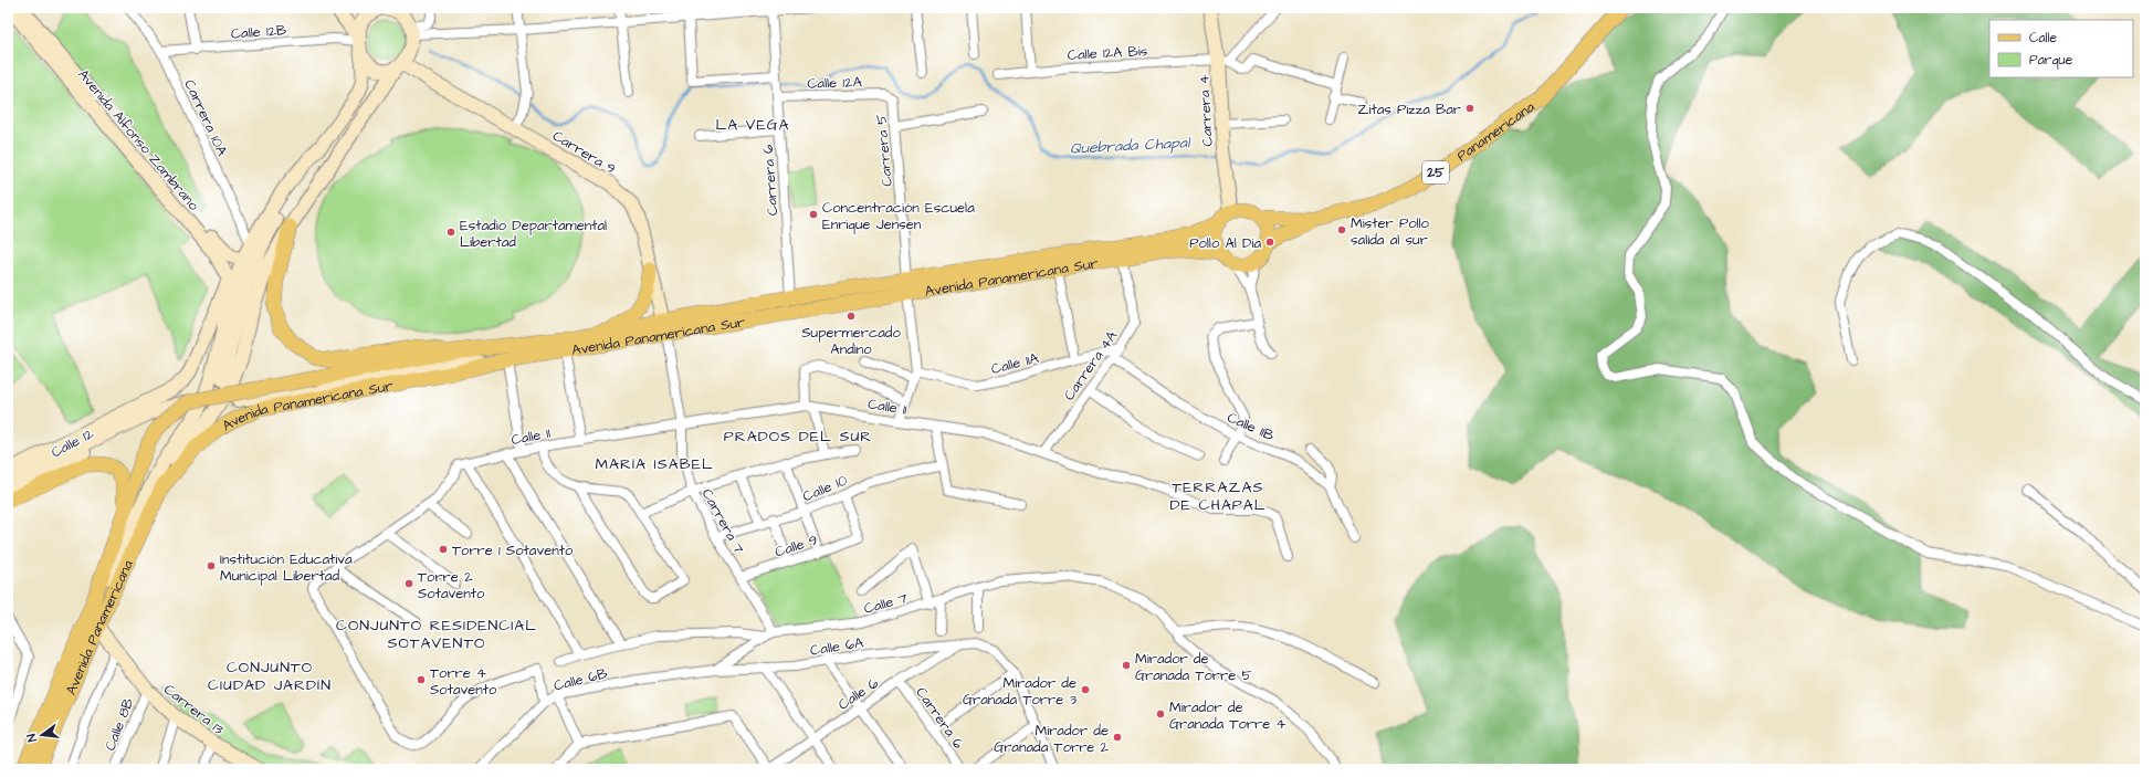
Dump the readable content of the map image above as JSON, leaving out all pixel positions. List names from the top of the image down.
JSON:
{
  "streets": {
    "main road": [
      "Carrera 4",
      "Panamericana",
      "Avenida Alfonso Zambrano",
      "Carrera 9",
      "25",
      "Avenida Panamericana Sur",
      "Calle 12",
      "Avenida Panamericana",
      "Carrera 13"
    ],
    "street": [
      "Calle 12B",
      "Calle 12A Bis",
      "Calle 12A",
      "Carrera 10A",
      "Carrera 5",
      "Carrera 6",
      "Calle 11A",
      "Carrera 4A",
      "Calle 11",
      "Calle 11B",
      "Calle 10",
      "Carrera 7",
      "Calle 9",
      "Calle 7",
      "Calle 6A",
      "Calle 6B",
      "Calle 6",
      "Calle 8B"
    ]
  },
  "crossings": [
    ["Calle 12B", "Carrera 10A"],
    ["Calle 12B", "Carrera 9"],
    ["Calle 12A Bis", "Carrera 4"],
    ["Calle 12A", "Carrera 5"],
    ["Calle 12A", "Carrera 6"],
    ["Carrera 4", "Panamericana"],
    ["Carrera 4", "Avenida Panamericana Sur"],
    ["Panamericana", "Avenida Panamericana Sur"],
    ["Carrera 5", "Avenida Panamericana Sur"],
    ["Carrera 9", "Avenida Panamericana Sur"],
    ["Carrera 9", "Carrera 7"],
    ["Carrera 6", "Avenida Panamericana Sur"],
    ["Carrera 6", "Calle 6"],
    ["Avenida Panamericana Sur", "Carrera 4A"],
    ["Avenida Panamericana Sur", "Carrera 7"],
    ["Avenida Panamericana Sur", "Avenida Panamericana"],
    ["Calle 11A", "Carrera 4A"],
    ["Carrera 4A", "Calle 11"],
    ["Carrera 4A", "Calle 11B"],
    ["Calle 11", "Carrera 7"],
    ["Calle 12", "Avenida Panamericana"],
    ["Calle 10", "Carrera 7"],
    ["Calle 10", "Calle 9"],
    ["Carrera 7", "Calle 9"],
    ["Carrera 7", "Calle 7"],
    ["Avenida Panamericana", "Carrera 13"],
    ["Calle 6A", "Calle 6B"],
    ["Calle 6A", "Calle 6"],
    ["Carrera 13", "Calle 8B"]
  ],
  "districts": [
    "LA VEGA",
    "PRADOS DEL SUR",
    "MARÍA ISABEL",
    "TERRAZAS DE CHAPAL",
    "CONJUNTO RESIDENCIAL SOTAVENTO",
    "CONJUNTO CIUDAD JARDÍN"
  ],
  "water": ["Quebrada Chapal"],
  "places": [
    "Zitas Pizza Bar",
    "Concentración Escuela Enrique Jensen",
    "Mister Pollo salida al sur",
    "Estadio Departamental Libertad",
    "Pollo Al Día",
    "Supermercado Andino",
    "Torre 1 Sotavento",
    "Institución Educativa Municipal Libertad",
    "Torre 2 Sotavento",
    "Mirador de Granada Torre 5",
    "Torre 4 Sotavento",
    "Mirador de Granada Torre 3",
    "Mirador de Granada Torre 4",
    "Mirador de Granada Torre 2"
  ],
  "legend": ["Calle", "Parque"],
  "north": "left"
}
